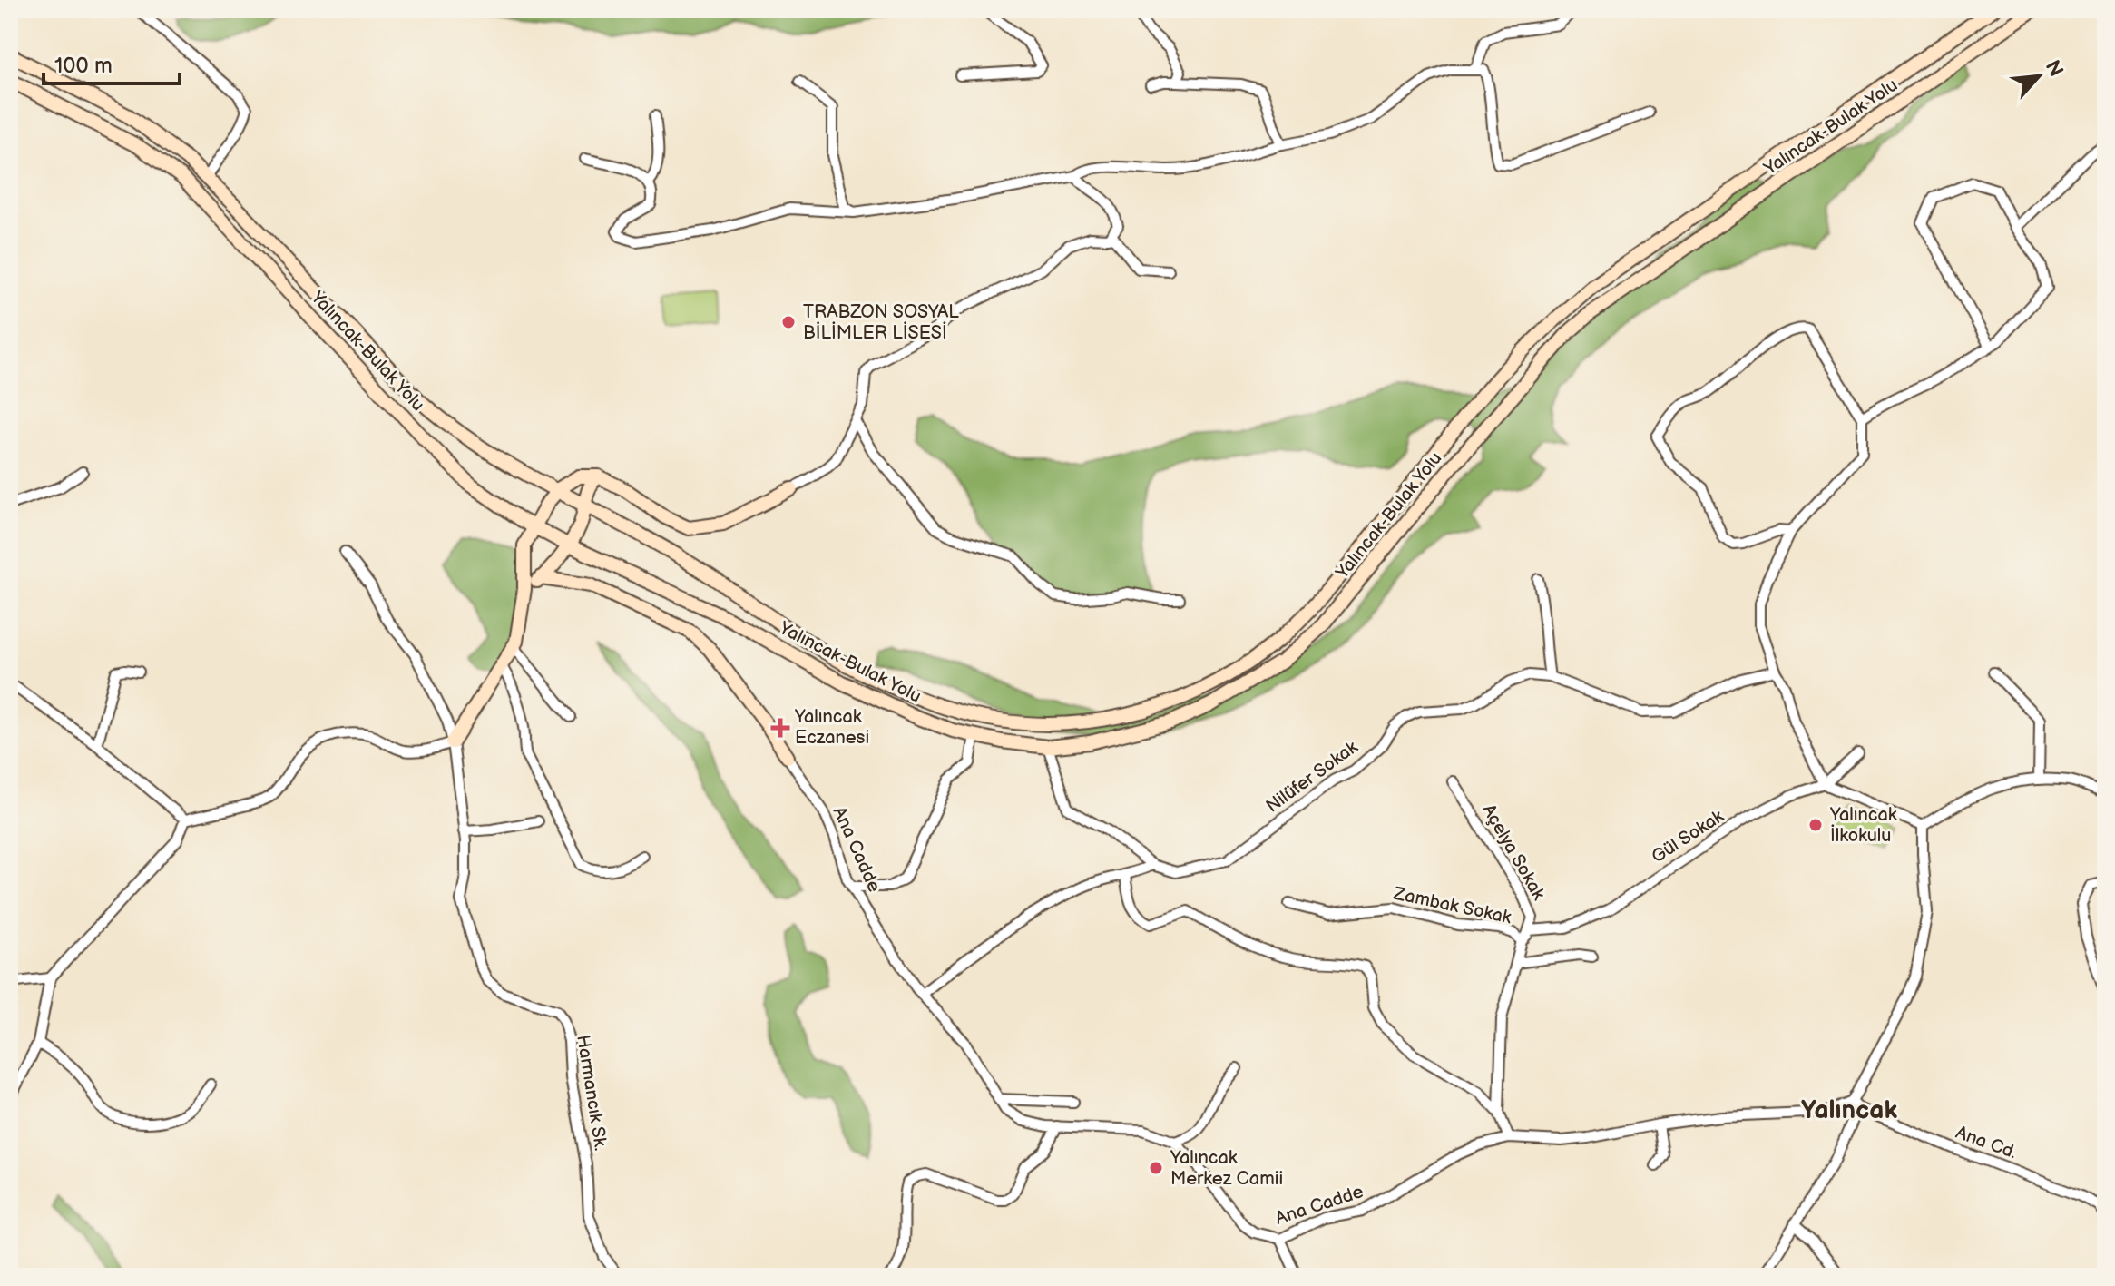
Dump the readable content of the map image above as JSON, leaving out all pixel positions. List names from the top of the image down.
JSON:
{
  "streets": {
    "main road": ["Yalıncak-Bulak Yolu"],
    "street": [
      "Nilüfer Sokak",
      "Gül Sokak",
      "Ana Cadde",
      "Açelya Sokak",
      "Zambak Sokak",
      "Harmancık Sk.",
      "Ana Cd."
    ]
  },
  "crossings": [
    ["Nilüfer Sokak", "Ana Cadde"],
    ["Gül Sokak", "Açelya Sokak"],
    ["Ana Cadde", "Ana Cd."],
    ["Açelya Sokak", "Zambak Sokak"]
  ],
  "districts": ["Yalıncak"],
  "places": {
    "other": ["TRABZON SOSYAL BİLİMLER LİSESİ", "Yalıncak İlkokulu", "Yalıncak Merkez Camii"],
    "health": ["Yalıncak Eczanesi"]
  },
  "scale_bar": "100 m",
  "north": "top right"
}
